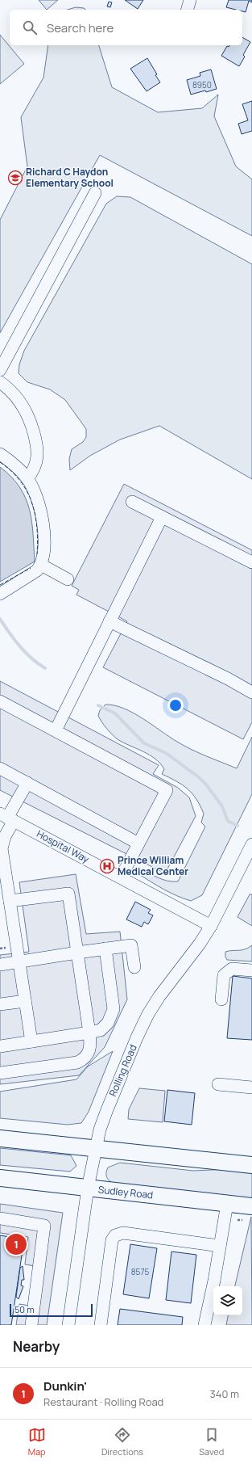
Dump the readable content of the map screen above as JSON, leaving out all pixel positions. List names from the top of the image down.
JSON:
{
  "streets": {
    "main road": ["Sudley Road"],
    "street": ["Hospital Way", "Rolling Road"]
  },
  "crossings": [
    ["Hospital Way", "Rolling Road"],
    ["Rolling Road", "Sudley Road"]
  ],
  "places": {
    "school or university": ["Richard C Haydon Elementary School"],
    "hospital": ["Prince William Medical Center"]
  },
  "house_numbers": ["8950", "8575"],
  "scale_bar": "50 m",
  "page": {
    "search": "Search here",
    "pins": "1",
    "scale": "50 m",
    "heading": "Nearby",
    "list": [
      {
        "mark": "1",
        "name": "Dunkin'",
        "note": "Restaurant · Rolling Road",
        "value": "340 m"
      }
    ],
    "nav": ["Map", "Directions", "Saved"]
  }
}
